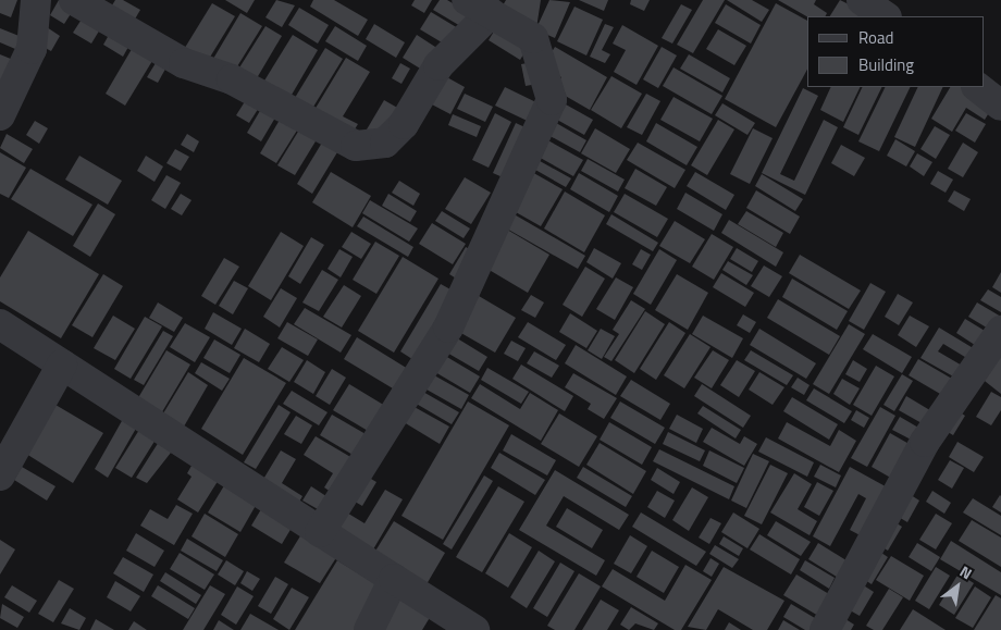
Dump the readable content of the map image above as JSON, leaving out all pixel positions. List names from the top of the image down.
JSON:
{
  "legend": ["Road", "Building"],
  "north": "top right"
}
